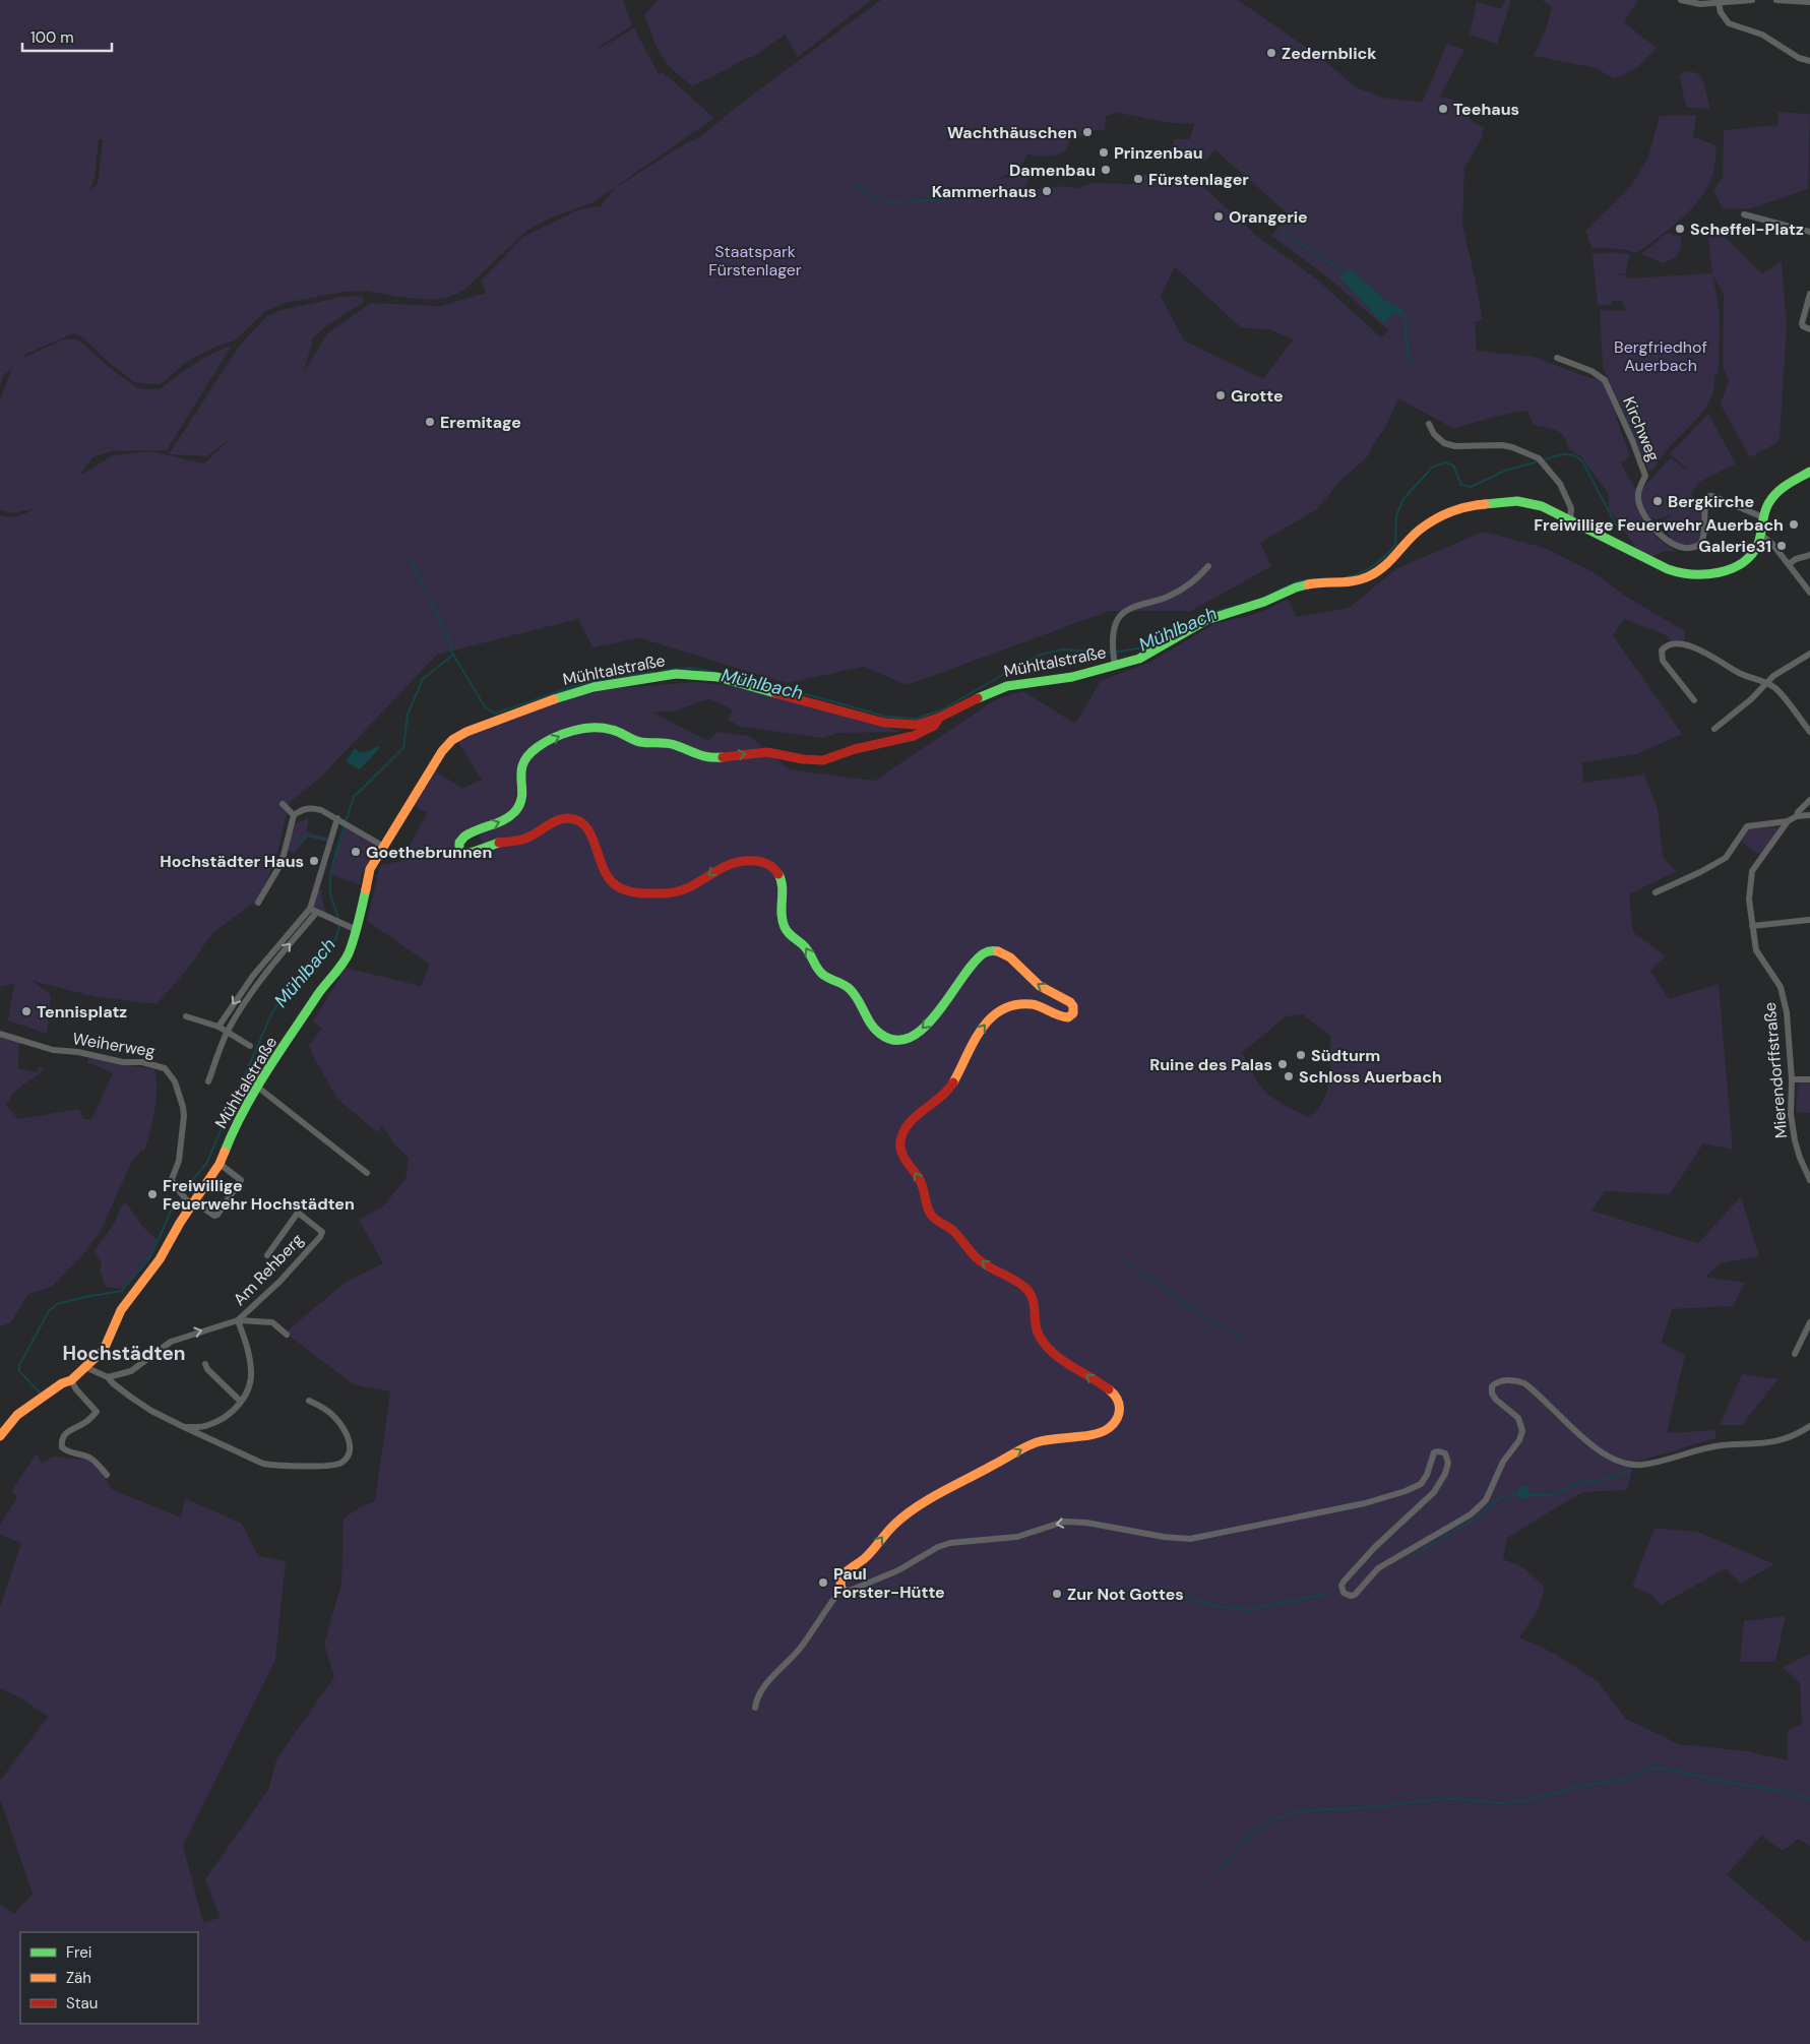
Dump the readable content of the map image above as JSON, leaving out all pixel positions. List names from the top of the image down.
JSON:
{
  "streets": {
    "street": [
      "Kirchweg",
      "Mühltalstraße",
      "Weiherweg",
      "Mierendorffstraße",
      "Am Rehberg"
    ]
  },
  "crossings": [
    ["Mühltalstraße", "Weiherweg"]
  ],
  "districts": ["Hochstädten"],
  "water": ["Mühlbach"],
  "parks": ["Staatspark Fürstenlager", "Bergfriedhof Auerbach"],
  "places": [
    "Zedernblick",
    "Teehaus",
    "Wachthäuschen",
    "Prinzenbau",
    "Damenbau",
    "Fürstenlager",
    "Kammerhaus",
    "Orangerie",
    "Scheffel-Platz",
    "Grotte",
    "Eremitage",
    "Bergkirche",
    "Freiwillige Feuerwehr Auerbach",
    "Galerie31",
    "Goethebrunnen",
    "Hochstädter Haus",
    "Tennisplatz",
    "Südturm",
    "Ruine des Palas",
    "Schloss Auerbach",
    "Freiwillige Feuerwehr Hochstädten",
    "Paul Forster-Hütte",
    "Zur Not Gottes"
  ],
  "legend": ["Frei", "Zäh", "Stau"],
  "scale_bar": "100 m"
}
